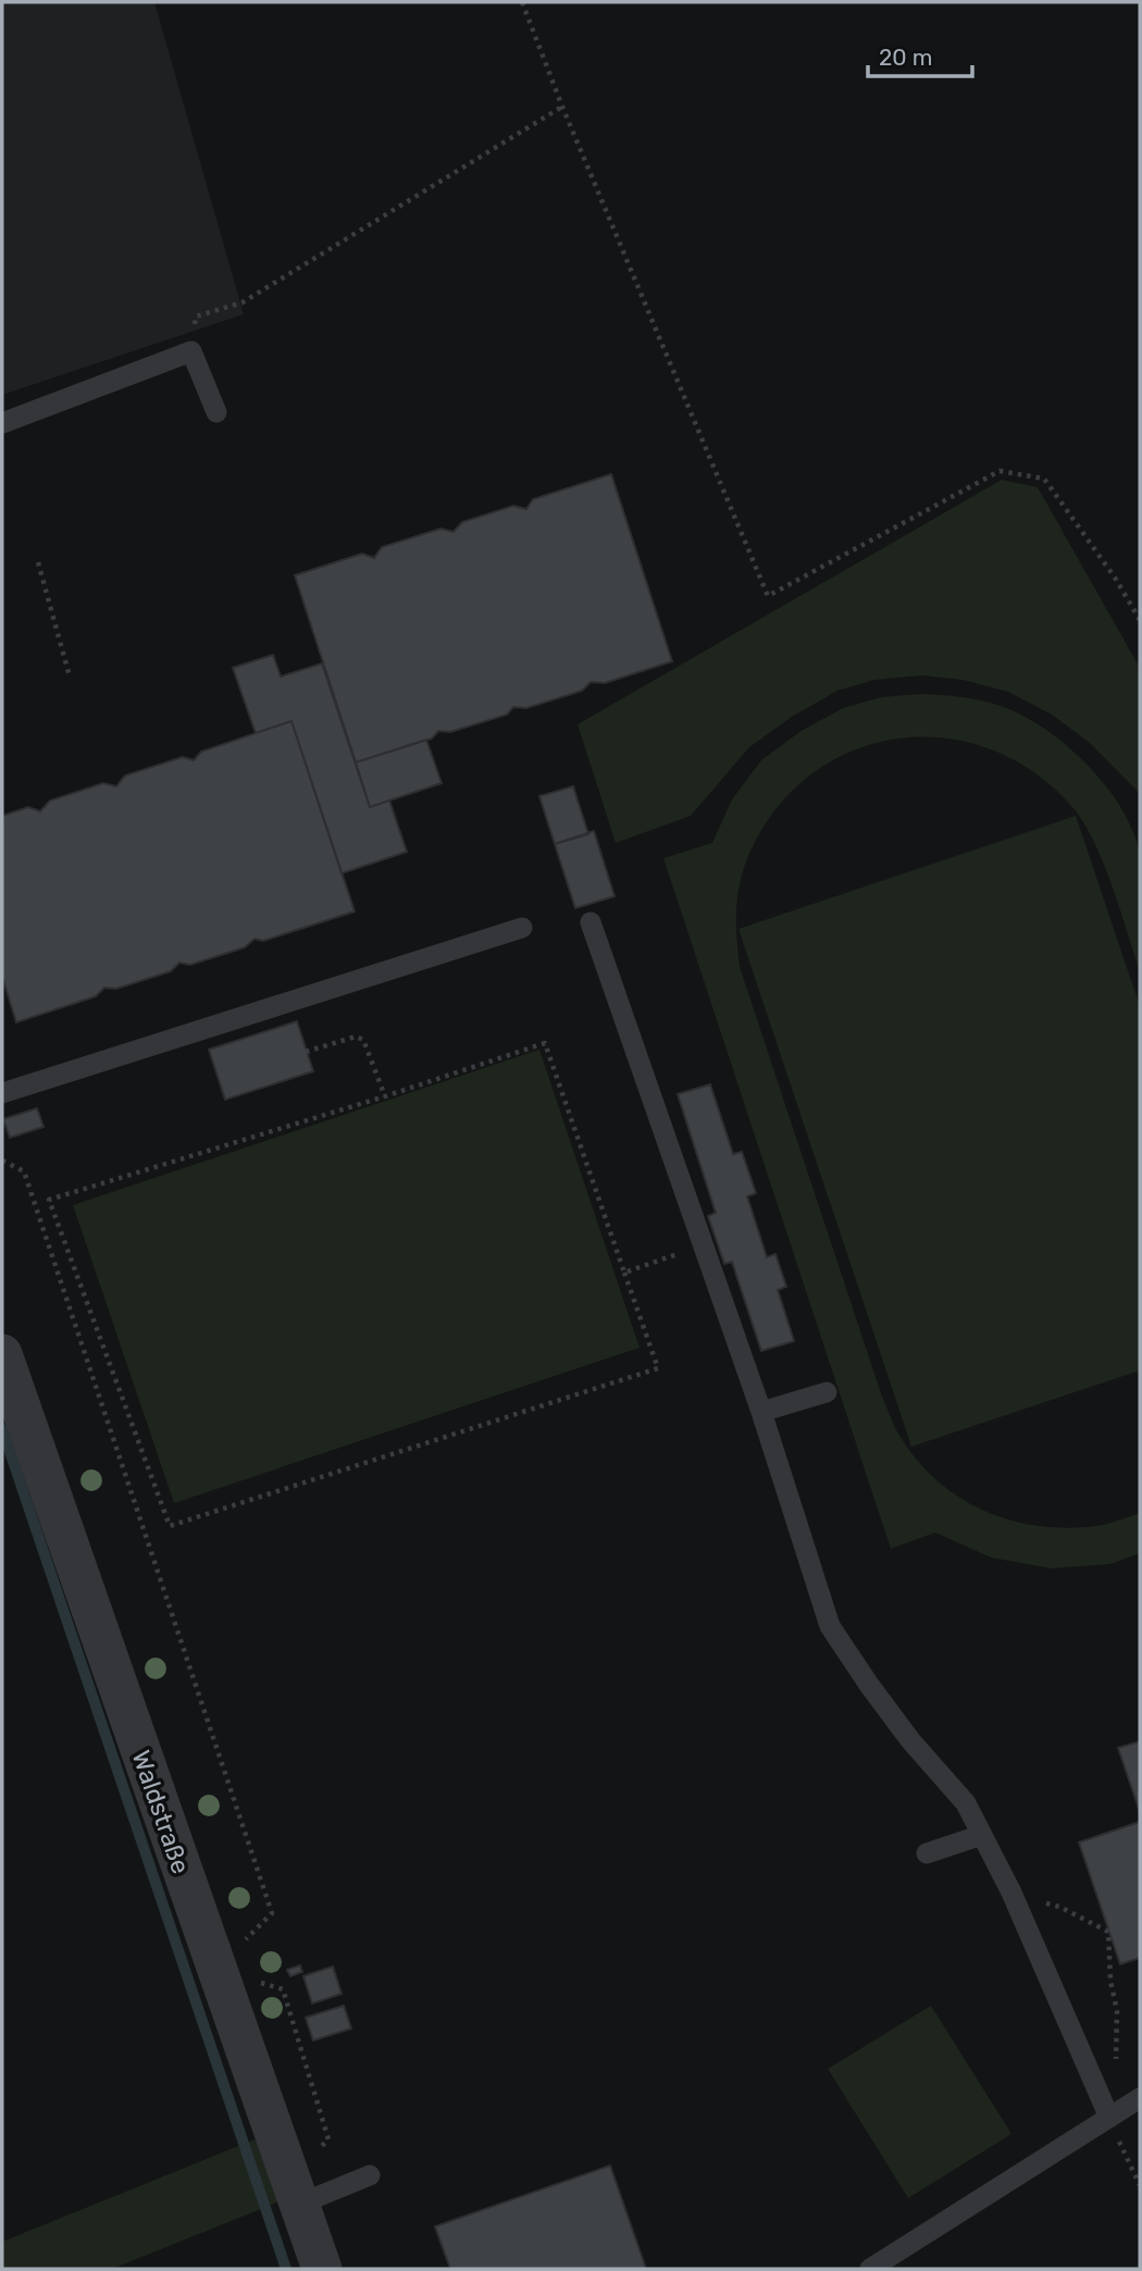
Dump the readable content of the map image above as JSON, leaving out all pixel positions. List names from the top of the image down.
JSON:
{
  "streets": {
    "street": ["Waldstraße"]
  },
  "scale_bar": "20 m"
}
